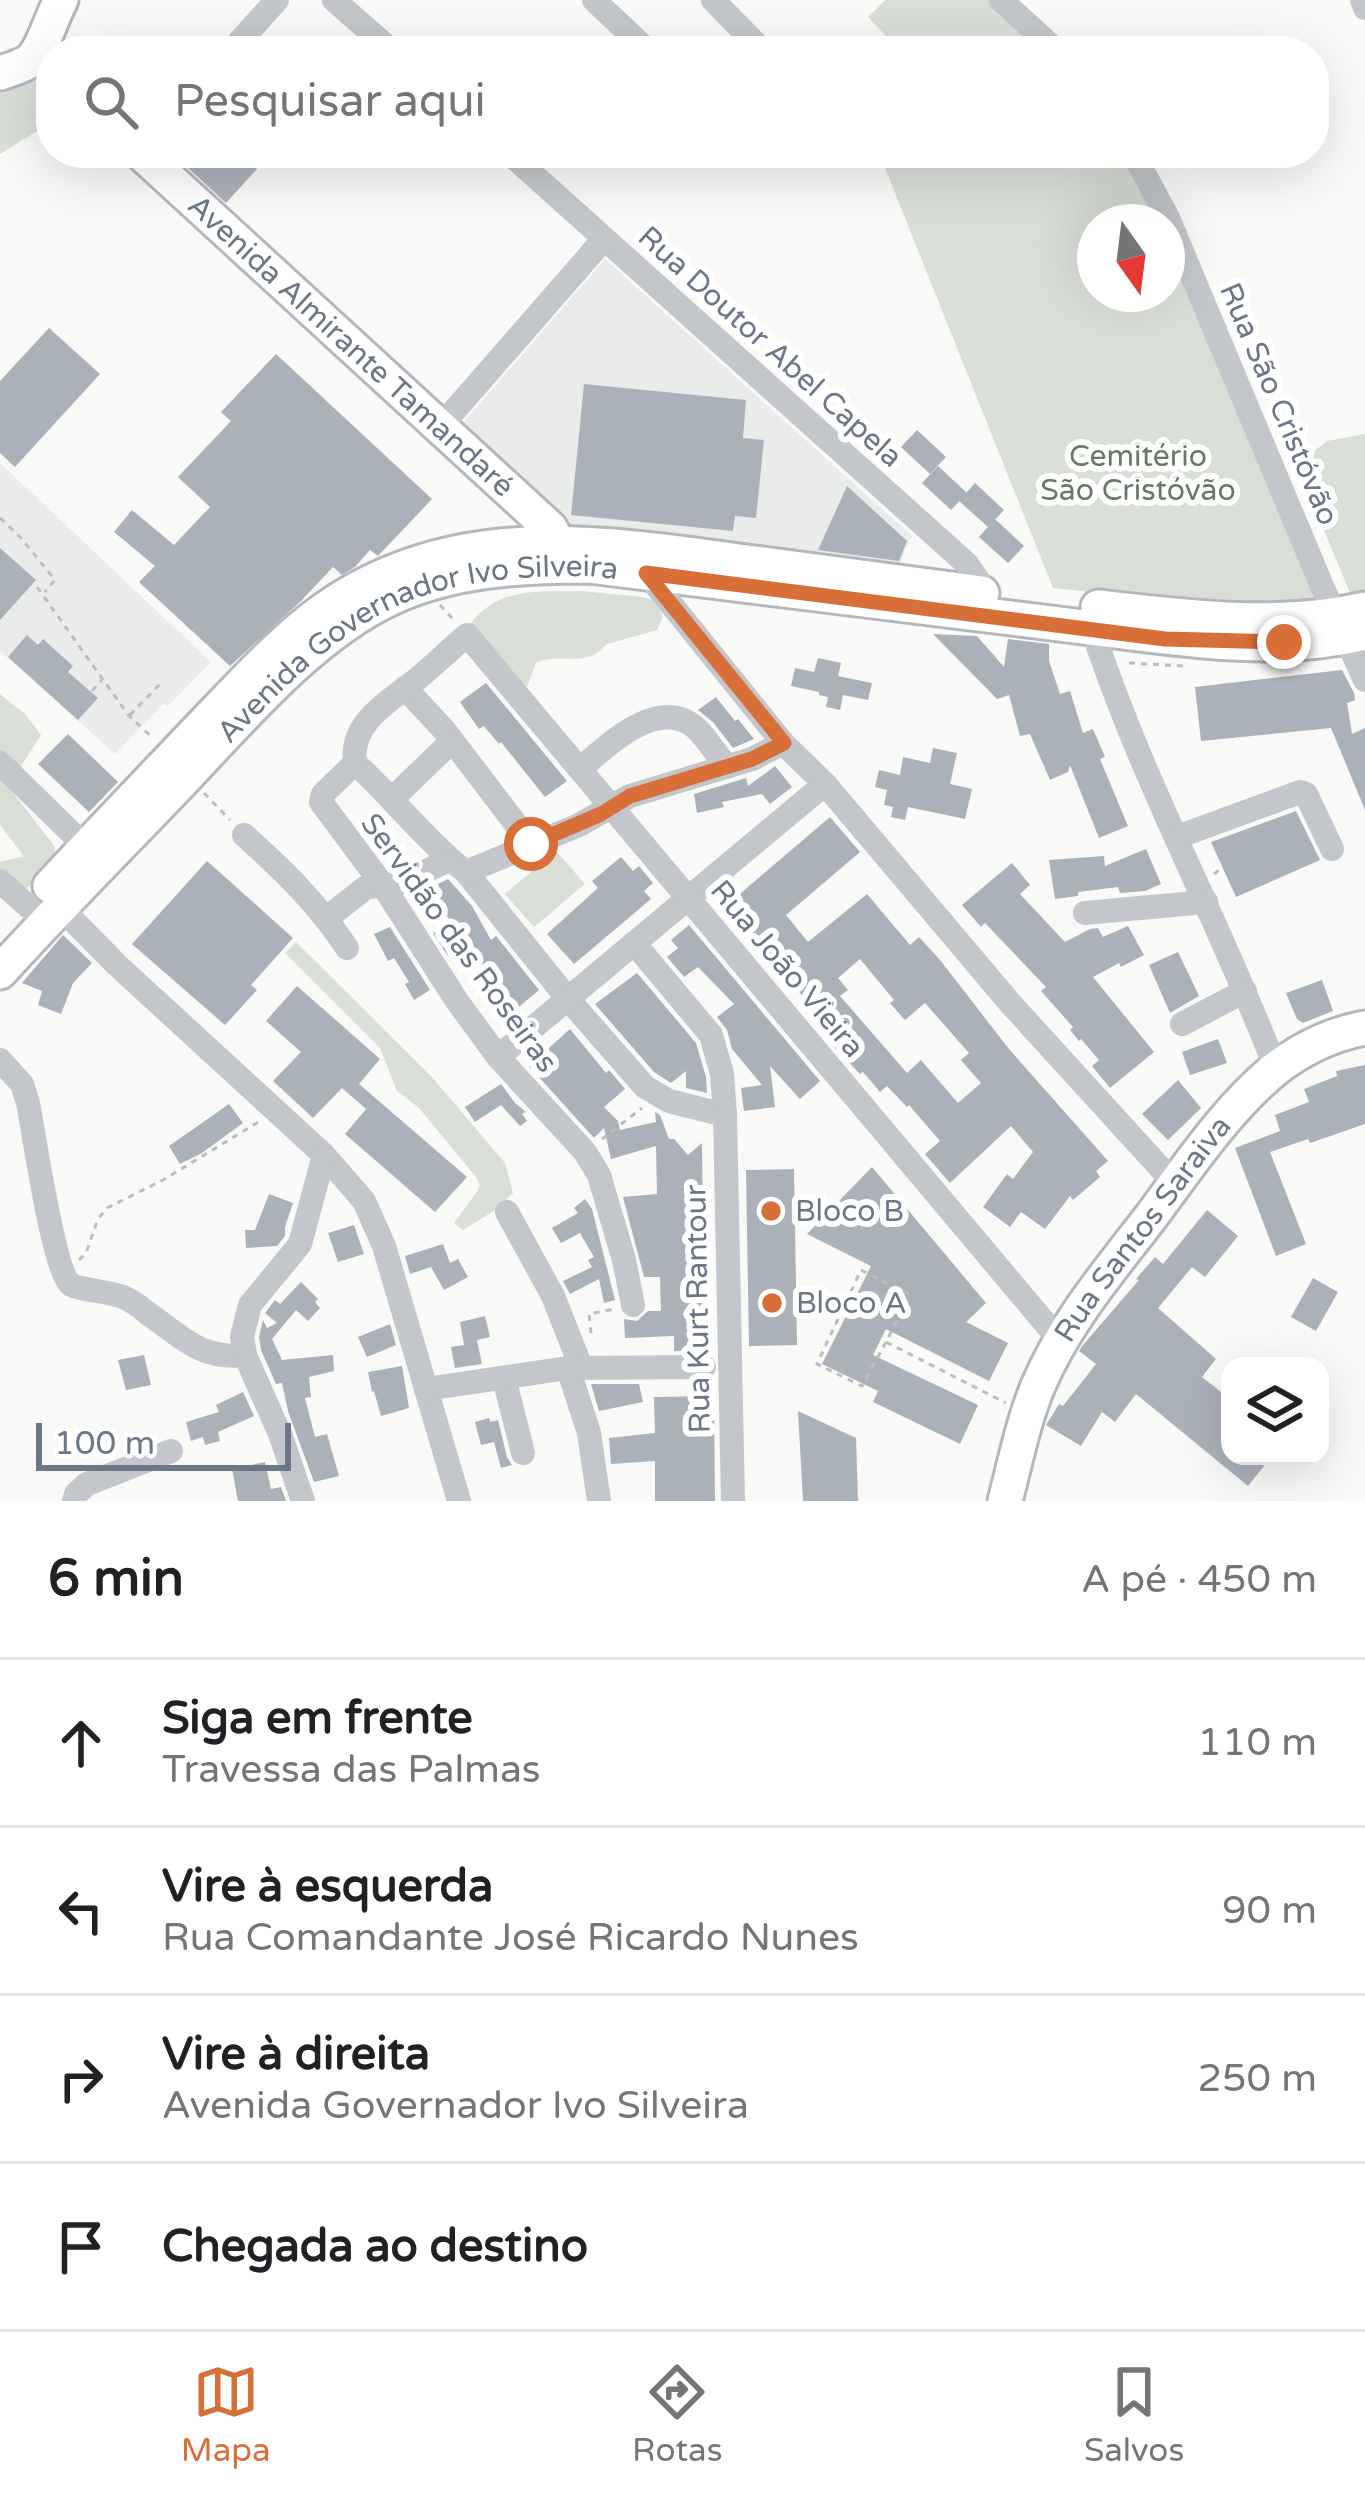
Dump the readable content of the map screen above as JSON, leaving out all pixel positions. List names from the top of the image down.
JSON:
{
  "streets": {
    "main road": ["Avenida Almirante Tamandaré", "Avenida Governador Ivo Silveira", "Rua Santos Saraiva"],
    "street": [
      "Rua Doutor Abel Capela",
      "Rua São Cristóvão",
      "Servidão das Roseiras",
      "Rua João Vieira",
      "Rua Kurt Rantour"
    ]
  },
  "crossings": [
    ["Avenida Almirante Tamandaré", "Avenida Governador Ivo Silveira"],
    ["Rua Doutor Abel Capela", "Avenida Governador Ivo Silveira"],
    ["Rua São Cristóvão", "Avenida Governador Ivo Silveira"],
    ["Rua João Vieira", "Rua Santos Saraiva"]
  ],
  "parks": ["Cemitério São Cristóvão"],
  "places": ["Bloco B", "Bloco A"],
  "scale_bar": "100 m",
  "north": "bottom",
  "page": {
    "search": "Pesquisar aqui",
    "scale": "100 m",
    "heading": ["6 min", "A pé · 450 m"],
    "list": [
      ["Siga em frente", "Travessa das Palmas", "110 m"],
      ["Vire à esquerda", "Rua Comandante José Ricardo Nunes", "90 m"],
      ["Vire à direita", "Avenida Governador Ivo Silveira", "250 m"],
      "Chegada ao destino"
    ],
    "nav": ["Mapa", "Rotas", "Salvos"]
  }
}
